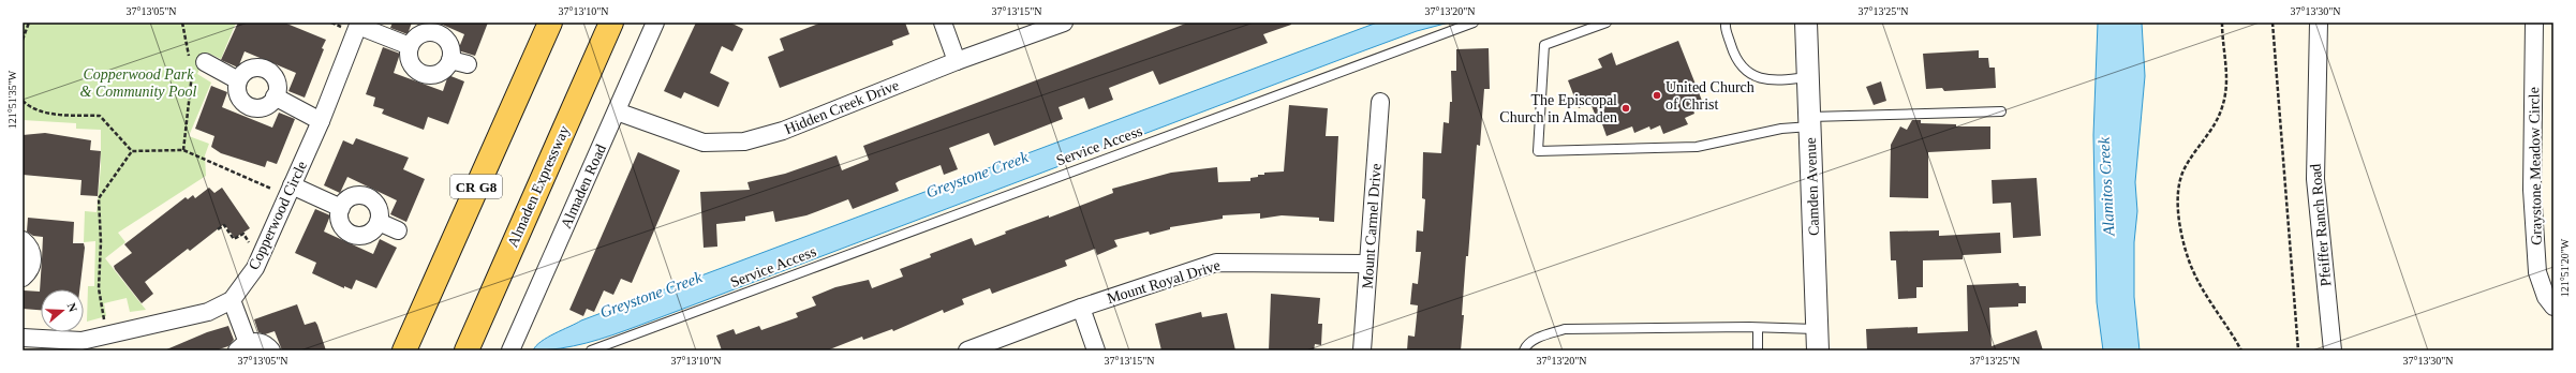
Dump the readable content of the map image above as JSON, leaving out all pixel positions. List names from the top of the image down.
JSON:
{
  "streets": {
    "main road": ["CR G8", "Almaden Expressway"],
    "street": [
      "Hidden Creek Drive",
      "Graystone Meadow Circle",
      "Almaden Road",
      "Camden Avenue",
      "Copperwood Circle",
      "Pfeiffer Ranch Road",
      "Mount Carmel Drive",
      "Mount Royal Drive"
    ],
    "lane": ["Service Access"]
  },
  "crossings": [
    ["Hidden Creek Drive", "Almaden Road"],
    ["Mount Carmel Drive", "Mount Royal Drive"]
  ],
  "water": ["Greystone Creek", "Alamitos Creek"],
  "parks": ["Copperwood Park & Community Pool"],
  "places": ["United Church of Christ", "The Episcopal Church in Almaden"],
  "north": "right",
  "coordinates": [
    "37°13'05\"N",
    "37°13'10\"N",
    "37°13'15\"N",
    "37°13'20\"N",
    "37°13'25\"N",
    "37°13'30\"N",
    "121°51'35\"W",
    "121°51'20\"W"
  ]
}
